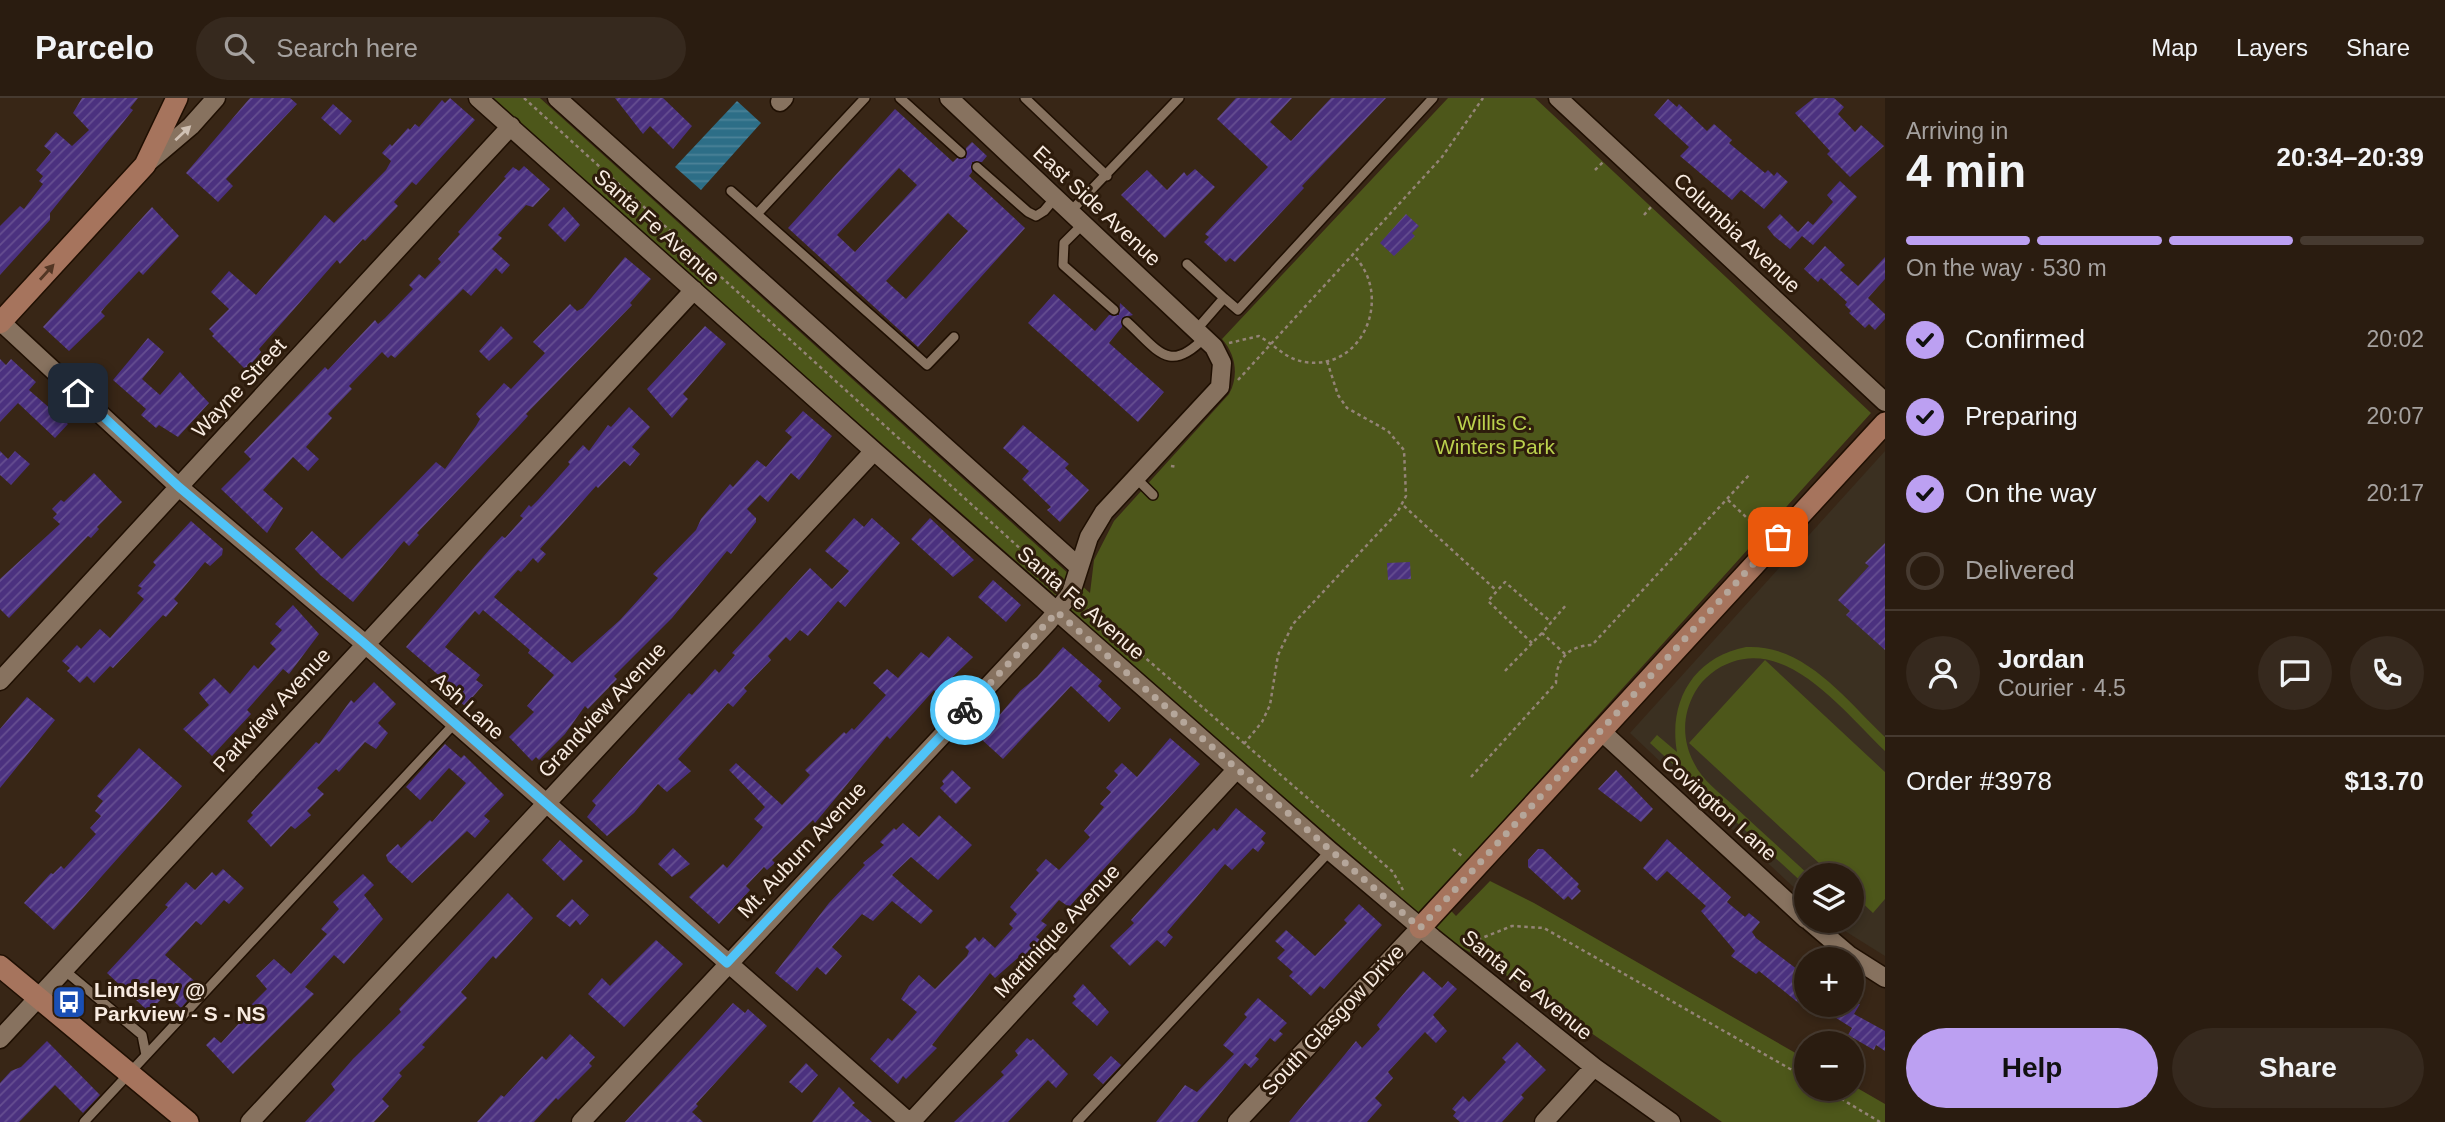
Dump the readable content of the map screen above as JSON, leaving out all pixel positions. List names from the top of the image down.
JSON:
{
  "streets": {
    "street": [
      "East Side Avenue",
      "Santa Fe Avenue",
      "Columbia Avenue",
      "Wayne Street",
      "Ash Lane",
      "Parkview Avenue",
      "Grandview Avenue",
      "Covington Lane",
      "Mt. Auburn Avenue",
      "Martinique Avenue",
      "South Glasgow Drive"
    ]
  },
  "crossings": [
    ["East Side Avenue", "Mt. Auburn Avenue"],
    ["Santa Fe Avenue", "Wayne Street"],
    ["Santa Fe Avenue", "Parkview Avenue"],
    ["Santa Fe Avenue", "Grandview Avenue"],
    ["Santa Fe Avenue", "Mt. Auburn Avenue"],
    ["Santa Fe Avenue", "Martinique Avenue"],
    ["Santa Fe Avenue", "South Glasgow Drive"],
    ["Wayne Street", "Ash Lane"],
    ["Ash Lane", "Parkview Avenue"],
    ["Ash Lane", "Grandview Avenue"],
    ["Ash Lane", "Mt. Auburn Avenue"],
    ["Ash Lane", "Martinique Avenue"],
    ["Covington Lane", "South Glasgow Drive"]
  ],
  "parks": ["Willis C. Winters Park"],
  "places": {
    "bus stop": ["Lindsley @ Parkview - S - NS"]
  },
  "page": {
    "header": "Parcelo",
    "search": "Search here",
    "nav": ["Map", "Layers", "Share"],
    "heading": ["4 min", "Arriving in", "20:34–20:39"],
    "panel": [
      "Jordan",
      "Courier · 4.5",
      "Order #3978",
      "$13.70"
    ],
    "bar": "On the way · 530 m",
    "list": [
      ["Confirmed", "20:02"],
      ["Preparing", "20:07"],
      ["On the way", "20:17"],
      "Delivered"
    ],
    "map_buttons": ["+", "−"],
    "buttons": ["Help", "Share"]
  }
}
